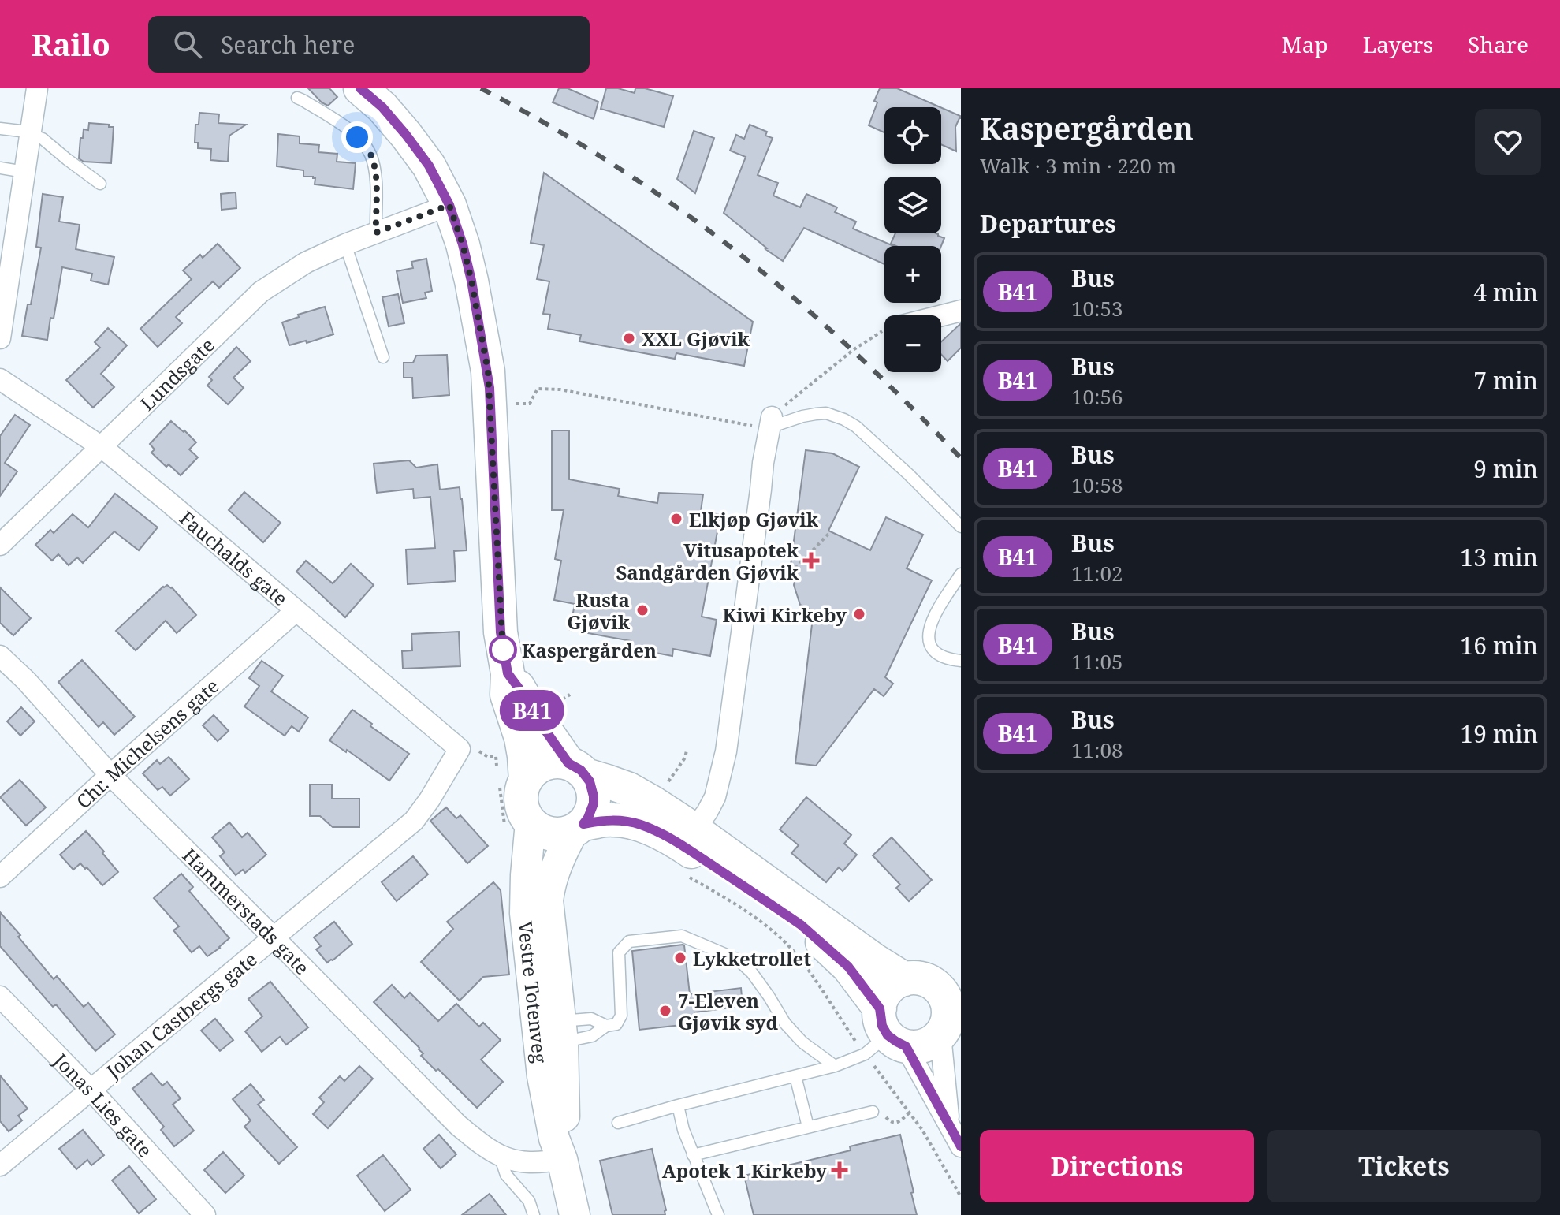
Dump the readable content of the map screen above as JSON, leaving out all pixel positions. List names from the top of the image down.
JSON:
{
  "streets": {
    "main road": ["Vestre Totenveg"],
    "street": [
      "Lundsgate",
      "Fauchalds gate",
      "Chr. Michelsens gate",
      "Hammerstads gate",
      "Johan Castbergs gate",
      "Jonas Lies gate"
    ]
  },
  "crossings": [
    ["Lundsgate", "Fauchalds gate"],
    ["Fauchalds gate", "Chr. Michelsens gate"],
    ["Fauchalds gate", "Johan Castbergs gate"],
    ["Chr. Michelsens gate", "Hammerstads gate"],
    ["Hammerstads gate", "Vestre Totenveg"],
    ["Hammerstads gate", "Johan Castbergs gate"],
    ["Johan Castbergs gate", "Jonas Lies gate"]
  ],
  "places": {
    "other": [
      "XXL Gjøvik",
      "Elkjøp Gjøvik",
      "Rusta Gjøvik",
      "Kiwi Kirkeby",
      "Kaspergården",
      "Lykketrollet",
      "7-Eleven Gjøvik syd"
    ],
    "health": ["Vitusapotek Sandgården Gjøvik", "Apotek 1 Kirkeby"]
  },
  "lines": ["bus line B41"],
  "page": {
    "header": "Railo",
    "search": "Search here",
    "nav": ["Map", "Layers", "Share"],
    "on_map": "B41",
    "heading": [
      ["Kaspergården", "Walk · 3 min · 220 m"],
      "Departures"
    ],
    "map_buttons": ["+", "−"],
    "list": [
      {
        "mark": "B41",
        "name": "Bus",
        "note": "10:53",
        "value": "4 min"
      },
      {
        "mark": "B41",
        "name": "Bus",
        "note": "10:56",
        "value": "7 min"
      },
      {
        "mark": "B41",
        "name": "Bus",
        "note": "10:58",
        "value": "9 min"
      },
      {
        "mark": "B41",
        "name": "Bus",
        "note": "11:02",
        "value": "13 min"
      },
      {
        "mark": "B41",
        "name": "Bus",
        "note": "11:05",
        "value": "16 min"
      },
      {
        "mark": "B41",
        "name": "Bus",
        "note": "11:08",
        "value": "19 min"
      }
    ],
    "buttons": ["Directions", "Tickets"]
  }
}
